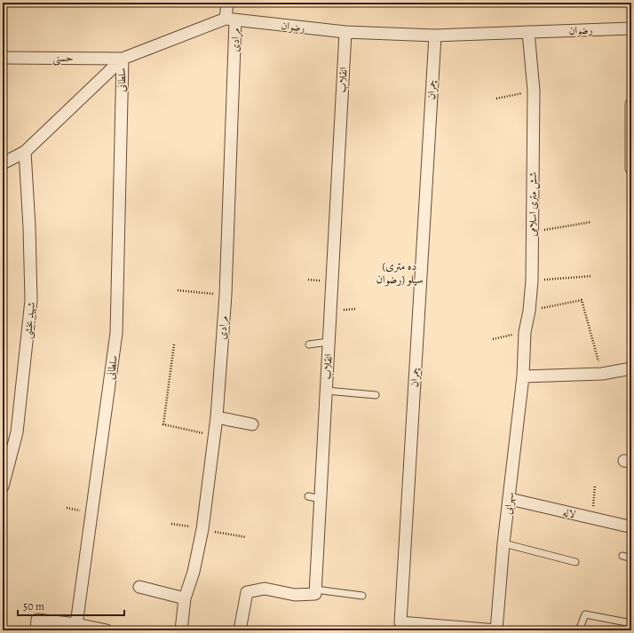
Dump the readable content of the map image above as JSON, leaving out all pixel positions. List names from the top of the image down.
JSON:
{
  "streets": {
    "street": [
      "رضوان",
      "مرادی",
      "حسنی",
      "سلطانی",
      "انقلاب",
      "چمران",
      "شش متری اسلامی",
      "شهید بخشی",
      "سهرابی",
      "لاله"
    ]
  },
  "crossings": [
    ["رضوان", "مرادی"],
    ["رضوان", "حسنی"],
    ["رضوان", "سلطانی"],
    ["رضوان", "انقلاب"],
    ["رضوان", "چمران"],
    ["رضوان", "شش متری اسلامی"],
    ["رضوان", "شهید بخشی"],
    ["حسنی", "سلطانی"],
    ["چمران", "سهرابی"],
    ["شش متری اسلامی", "سهرابی"],
    ["سهرابی", "لاله"]
  ],
  "districts": ["(ده متری سیلو (رضوان"],
  "scale_bar": "50 m"
}
